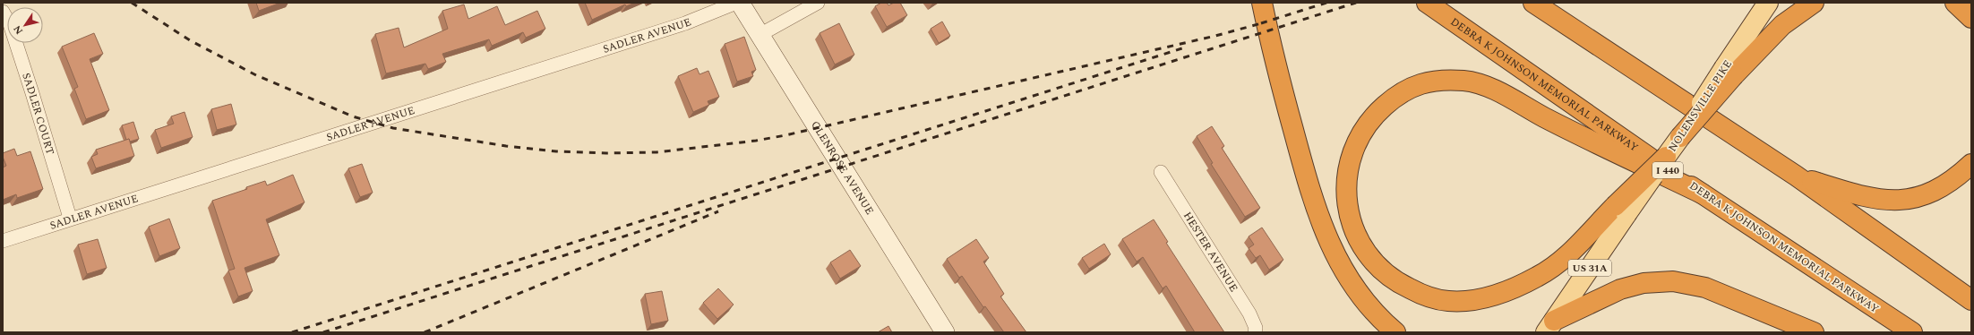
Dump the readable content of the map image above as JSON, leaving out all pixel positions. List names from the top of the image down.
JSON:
{
  "streets": {
    "highway": ["DEBRA K JOHNSON MEMORIAL PARKWAY", "I 440"],
    "main road": ["NOLENSVILLE PIKE", "US 31A"],
    "street": [
      "SADLER AVENUE",
      "SADLER COURT",
      "GLENROSE AVENUE",
      "HESTER AVENUE"
    ]
  },
  "crossings": [
    ["SADLER AVENUE", "SADLER COURT"]
  ],
  "north": "bottom left"
}
